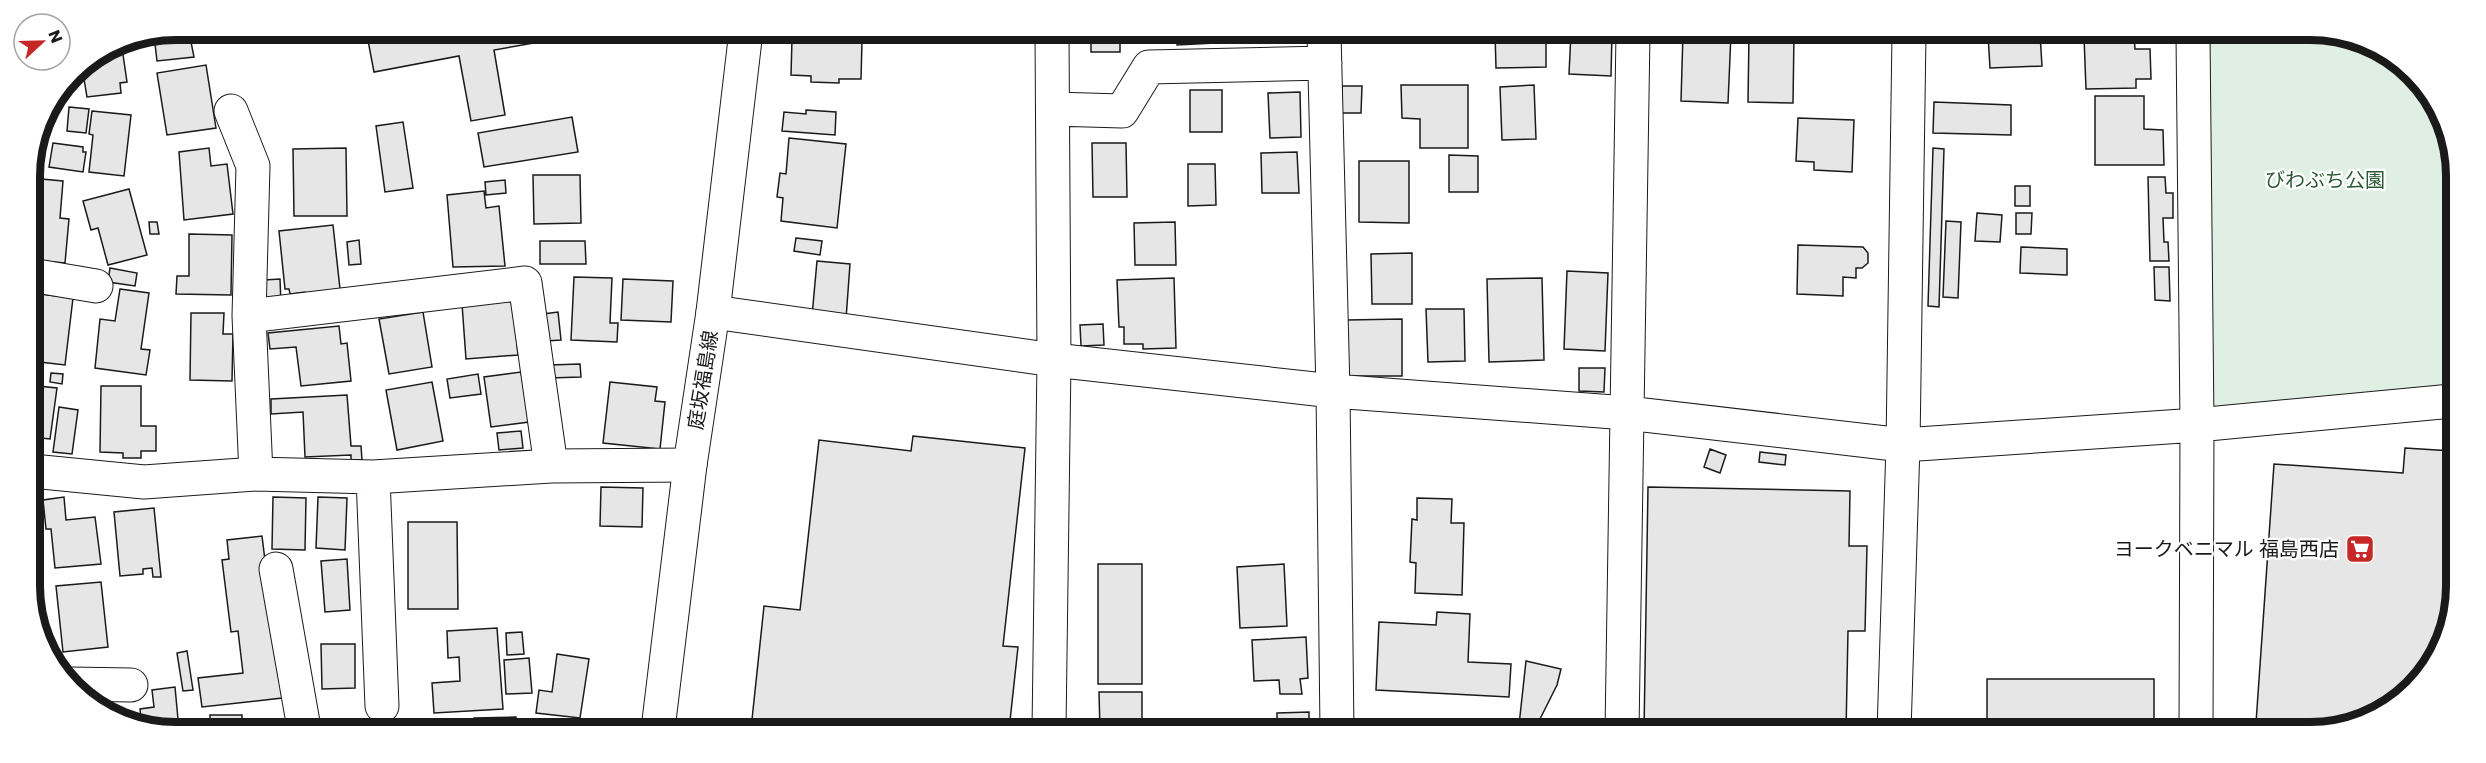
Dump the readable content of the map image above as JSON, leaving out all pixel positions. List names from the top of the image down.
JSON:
{
  "streets": {
    "street": ["庭坂福島線"]
  },
  "parks": ["びわぶち公園"],
  "places": {
    "supermarket": ["ヨークベニマル 福島西店"]
  },
  "north": "right"
}
